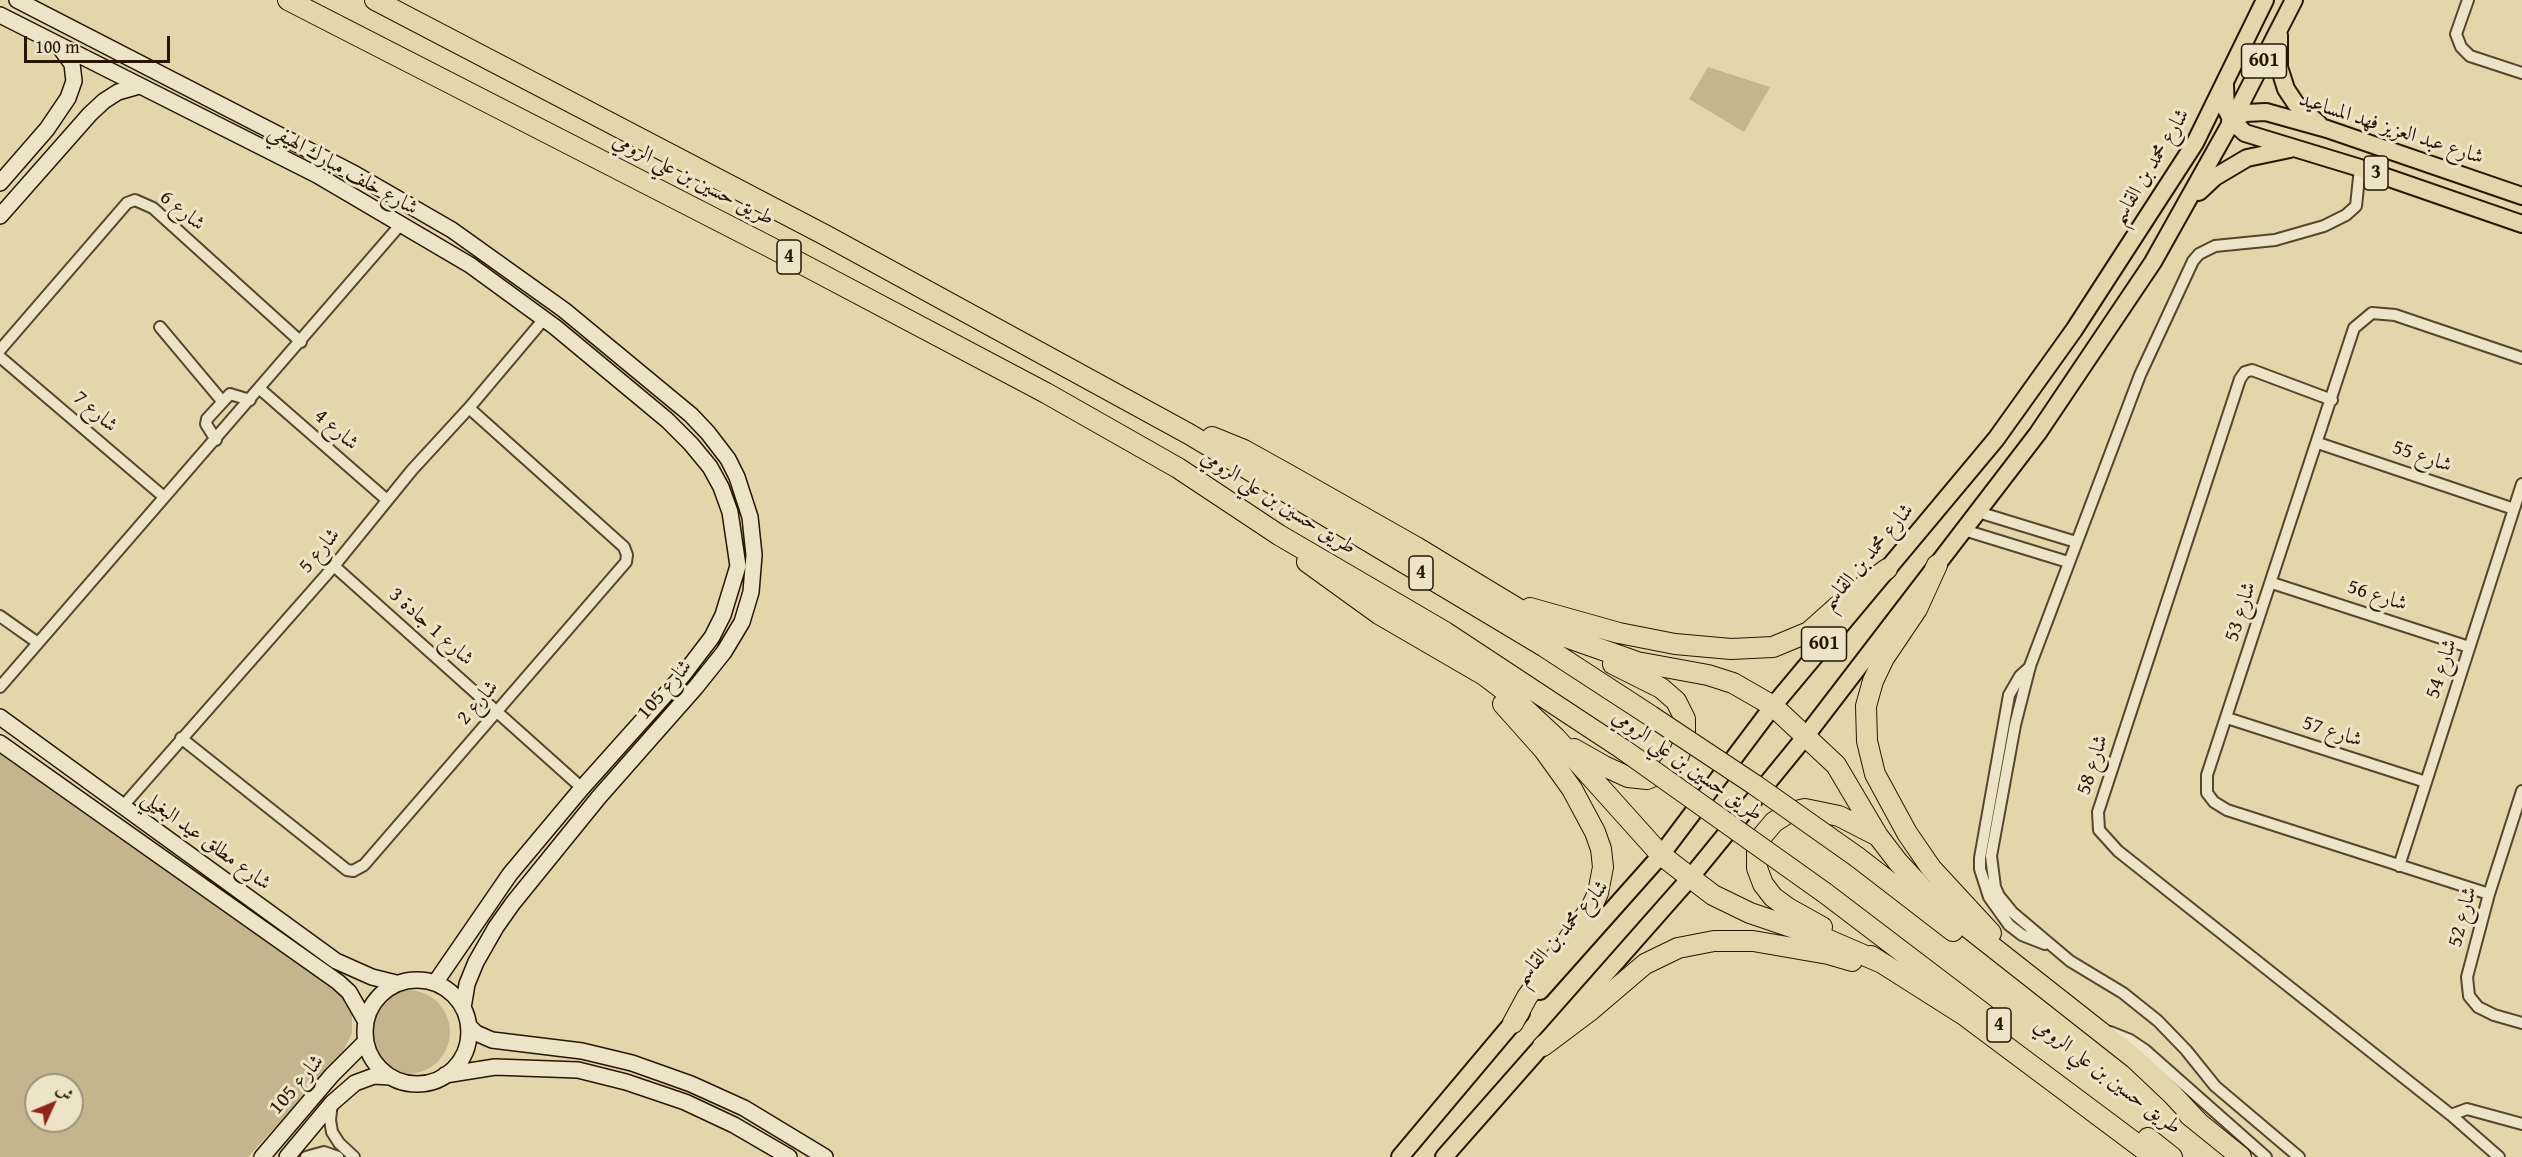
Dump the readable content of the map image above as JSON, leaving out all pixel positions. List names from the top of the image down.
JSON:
{
  "streets": {
    "highway": ["طريق حسين بن علي الرومي", "4"],
    "main road": [
      "601",
      "شارع عبد العزيز فهد المساعيد",
      "شارع محمد بن القاسم",
      "3"
    ],
    "street": [
      "شارع خلف مبارك الهيفي",
      "شارع 6",
      "شارع 7",
      "شارع 4",
      "شارع 55",
      "شارع 5",
      "شارع 56",
      "شارع 53",
      "شارع 1 جادة 3",
      "شارع 54",
      "شارع 105",
      "شارع 2",
      "شارع 57",
      "شارع 58",
      "شارع مطلق عيد البغيلي",
      "شارع 52"
    ]
  },
  "crossings": [
    ["601", "شارع عبد العزيز فهد المساعيد"],
    ["601", "3"],
    ["شارع عبد العزيز فهد المساعيد", "شارع محمد بن القاسم"],
    ["شارع عبد العزيز فهد المساعيد", "3"],
    ["شارع خلف مبارك الهيفي", "شارع 5"],
    ["شارع خلف مبارك الهيفي", "شارع 105"],
    ["شارع 4", "شارع 5"],
    ["شارع 55", "شارع 53"],
    ["شارع 55", "شارع 54"],
    ["شارع 5", "شارع 1 جادة 3"],
    ["شارع 5", "شارع 2"],
    ["شارع 5", "شارع مطلق عيد البغيلي"],
    ["شارع 56", "شارع 53"],
    ["شارع 56", "شارع 54"],
    ["شارع 53", "شارع 54"],
    ["شارع 53", "شارع 57"],
    ["شارع 53", "شارع 58"],
    ["شارع 53", "شارع 52"],
    ["شارع 1 جادة 3", "شارع 105"],
    ["شارع 1 جادة 3", "شارع 2"],
    ["شارع 54", "شارع 57"],
    ["شارع 105", "شارع مطلق عيد البغيلي"]
  ],
  "scale_bar": "100 m",
  "north": "top right"
}
